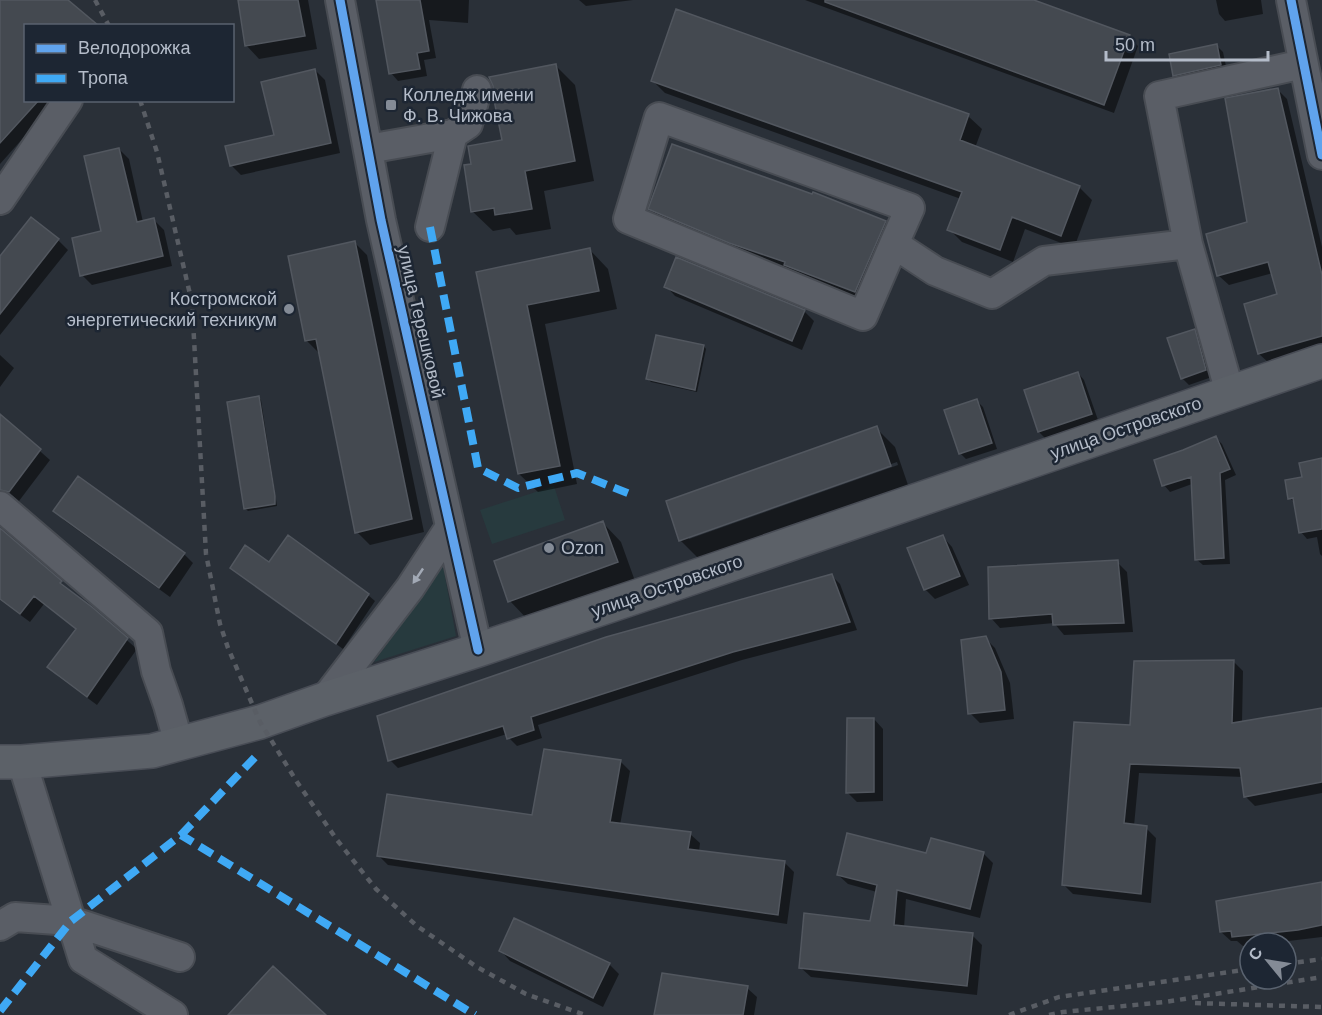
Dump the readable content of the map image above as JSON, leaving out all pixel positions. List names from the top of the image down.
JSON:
{
  "streets": {
    "main road": ["улица Островского"],
    "street": ["улица Терешковой"]
  },
  "crossings": [
    ["улица Терешковой", "улица Островского"]
  ],
  "places": {
    "transit": ["Колледж имени Ф. В. Чижова"],
    "other": ["Костромской энергетический техникум", "Ozon"]
  },
  "legend": ["Велодорожка", "Тропа"],
  "scale_bar": "50 m",
  "north": "top left"
}
